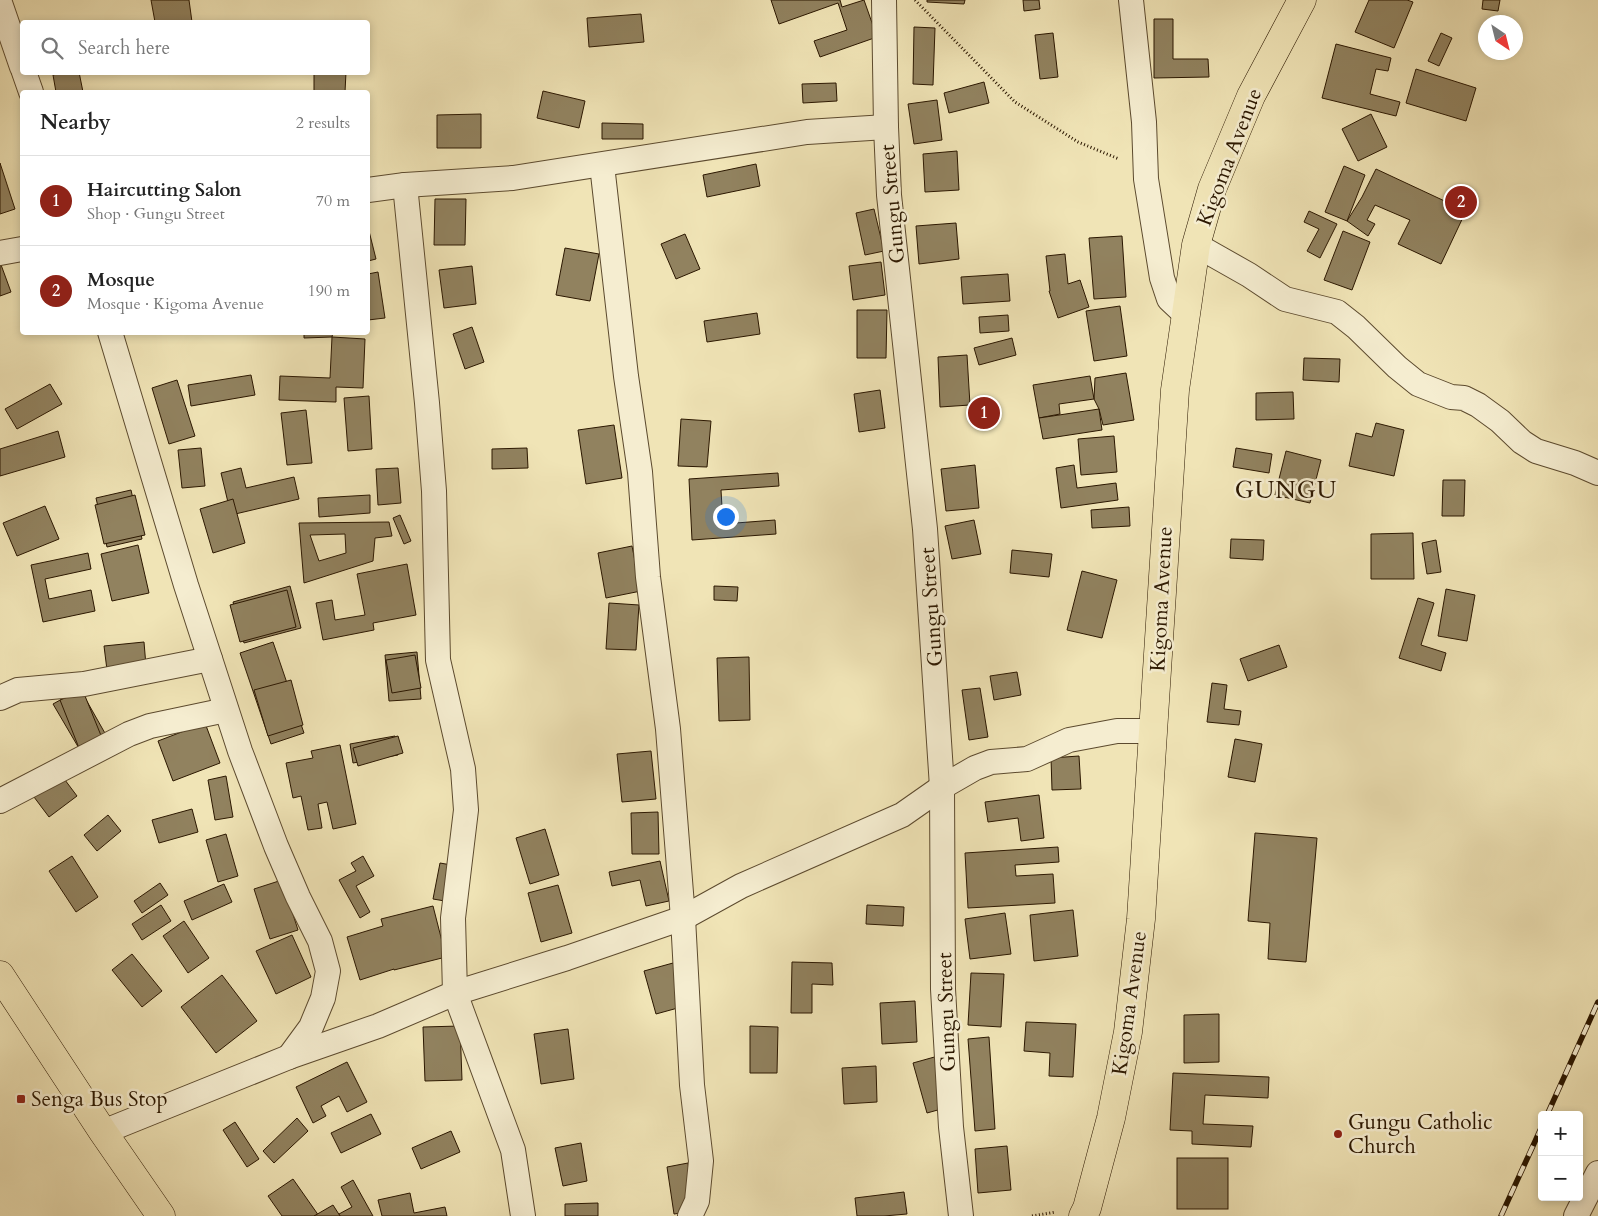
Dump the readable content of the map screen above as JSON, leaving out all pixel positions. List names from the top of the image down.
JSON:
{
  "streets": {
    "main road": ["Kigoma Avenue"],
    "street": ["Gungu Street"]
  },
  "districts": ["GUNGU"],
  "places": {
    "transit": ["Senga Bus Stop"],
    "other": ["Gungu Catholic Church"]
  },
  "north": "bottom right",
  "page": {
    "search": "Search here",
    "heading": ["Nearby", "2 results"],
    "list": [
      {
        "mark": "1",
        "name": "Haircutting Salon",
        "note": "Shop · Gungu Street",
        "value": "70 m"
      },
      {
        "mark": "2",
        "name": "Mosque",
        "note": "Mosque · Kigoma Avenue",
        "value": "190 m"
      }
    ],
    "pins": ["2", "1"],
    "map_buttons": ["+", "−"]
  }
}
